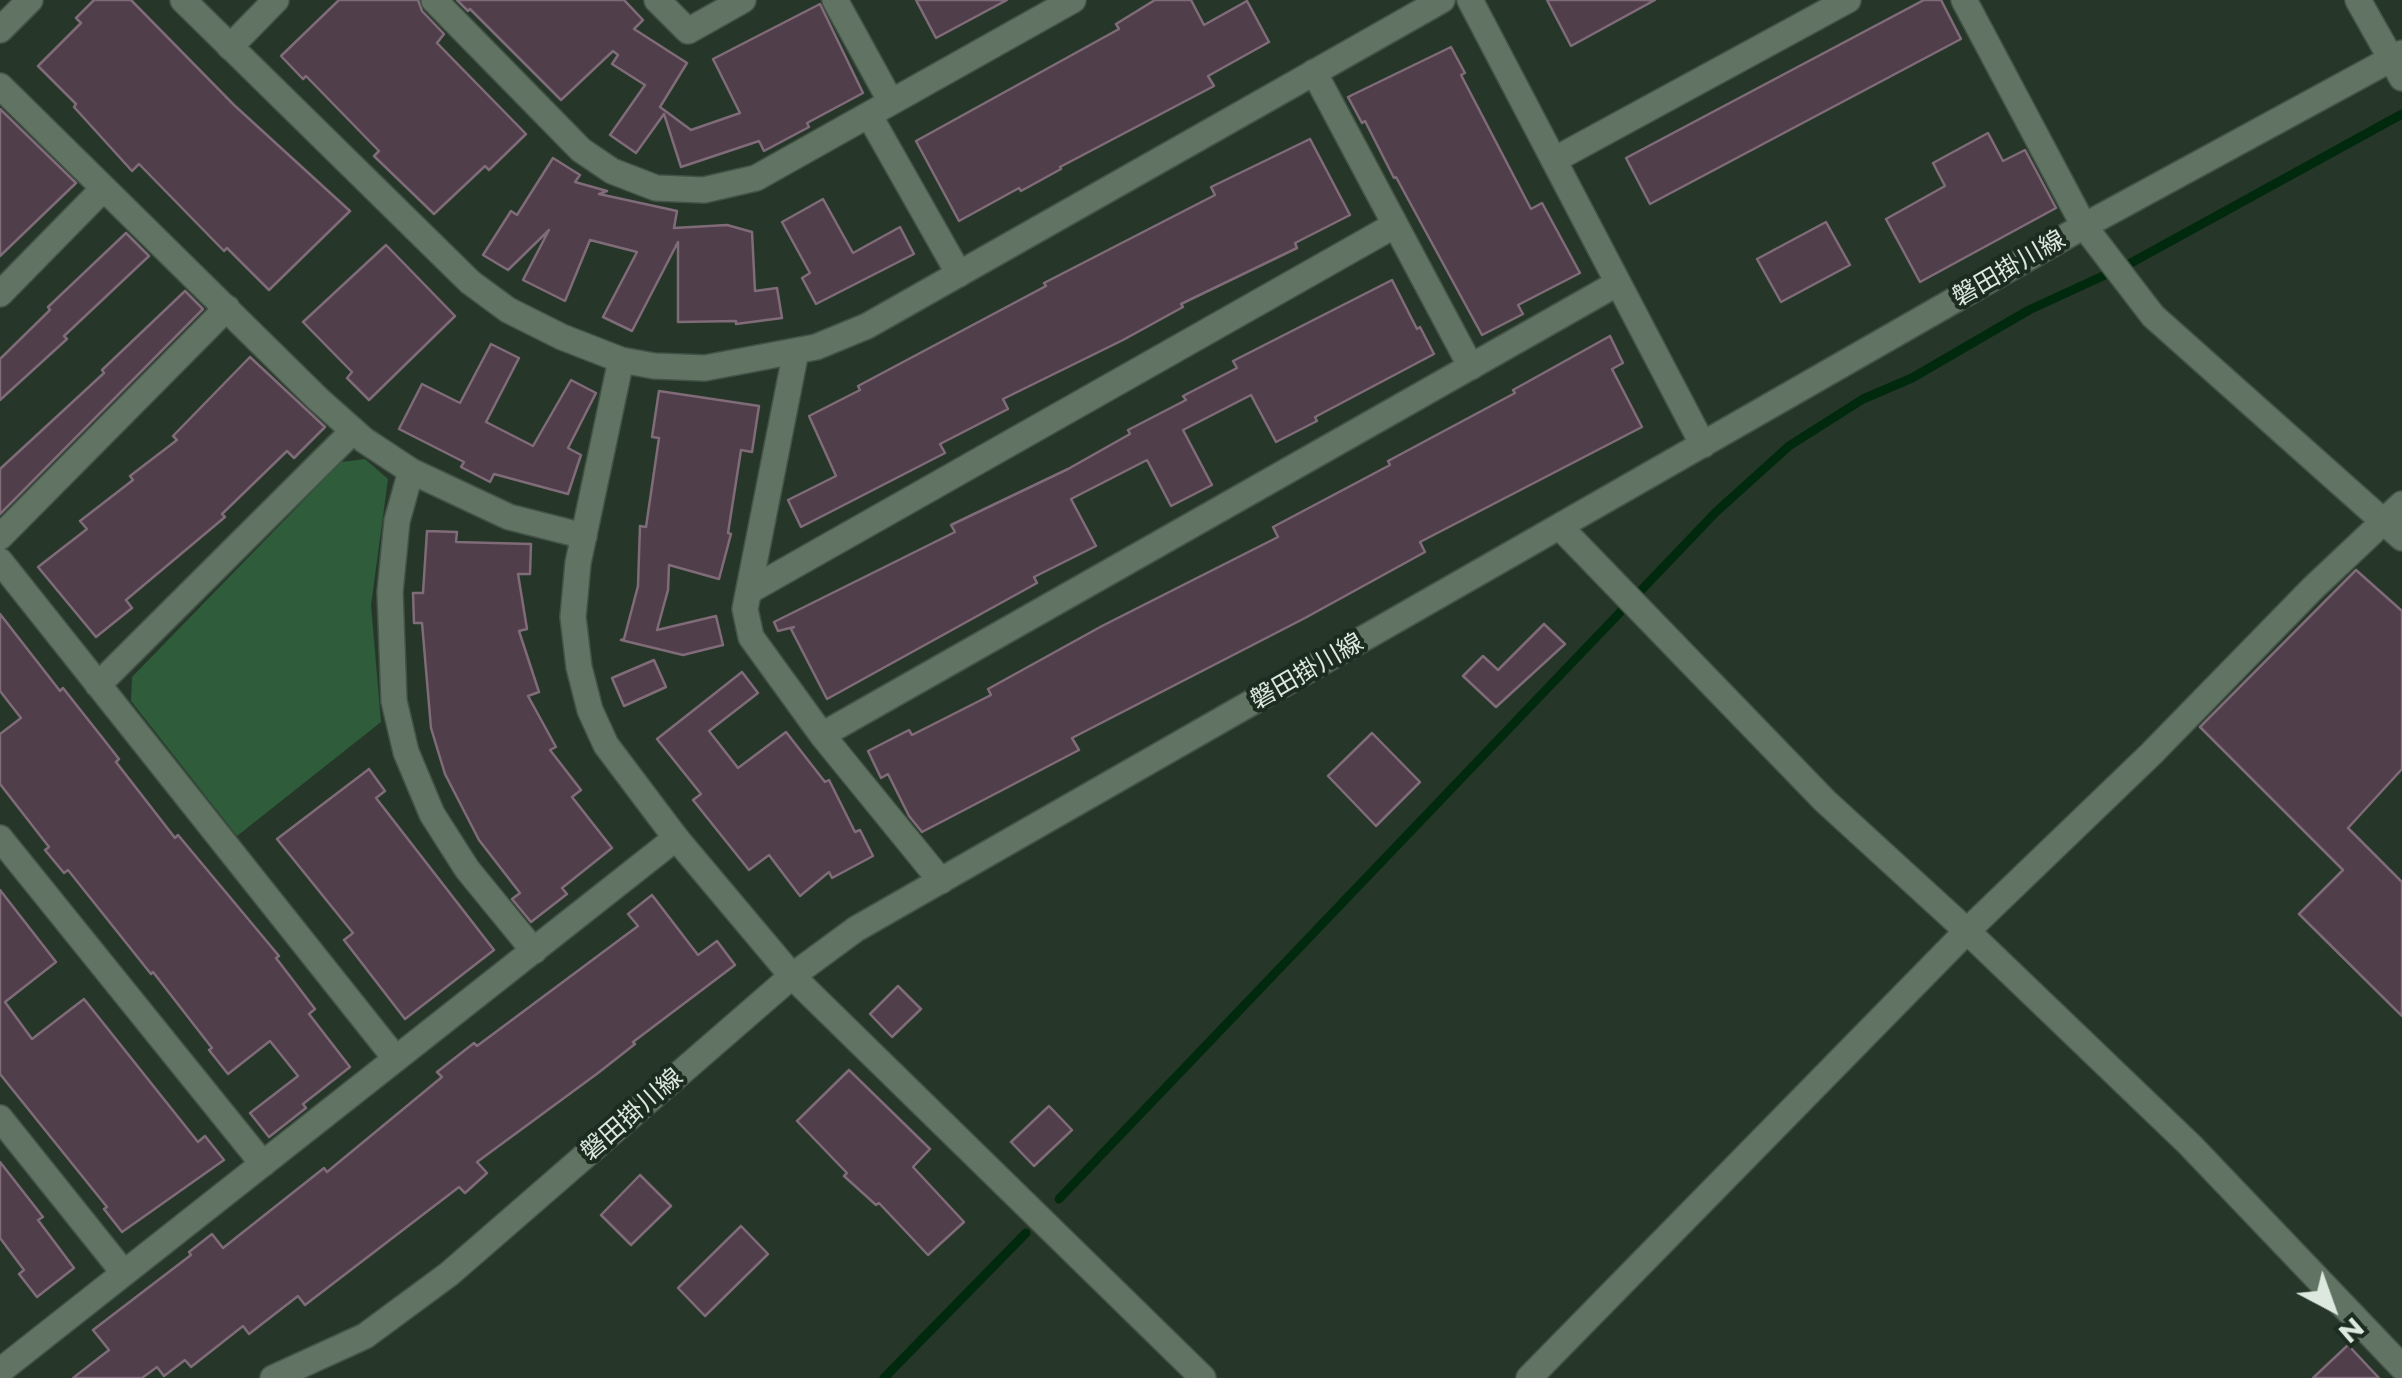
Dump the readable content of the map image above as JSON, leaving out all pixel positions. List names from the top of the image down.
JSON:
{
  "streets": {
    "street": ["磐田掛川線"]
  },
  "north": "bottom right"
}
